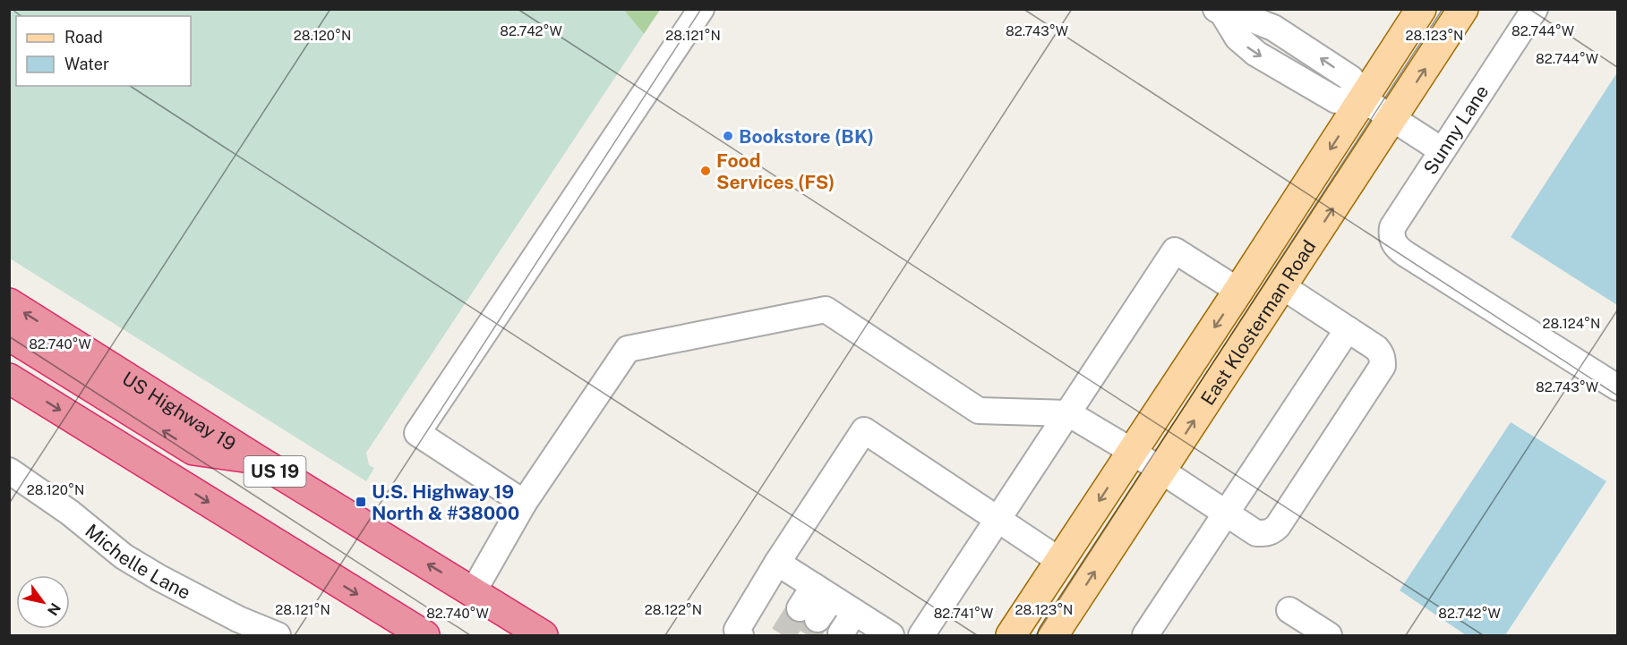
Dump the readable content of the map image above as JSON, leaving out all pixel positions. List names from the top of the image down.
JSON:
{
  "streets": {
    "highway": ["US Highway 19", "US 19"],
    "main road": ["East Klosterman Road"],
    "street": ["Sunny Lane", "Michelle Lane"]
  },
  "places": {
    "other": ["Bookstore (BK)", "Food Services (FS)"],
    "transit": ["U.S. Highway 19 North & #38000"]
  },
  "legend": ["Road", "Water"],
  "north": "bottom right",
  "coordinates": [
    "82.744°W",
    "82.742°W",
    "82.743°W",
    "28.120°N",
    "28.121°N",
    "28.123°N",
    "28.124°N",
    "82.740°W",
    "28.122°N",
    "82.741°W"
  ]
}
